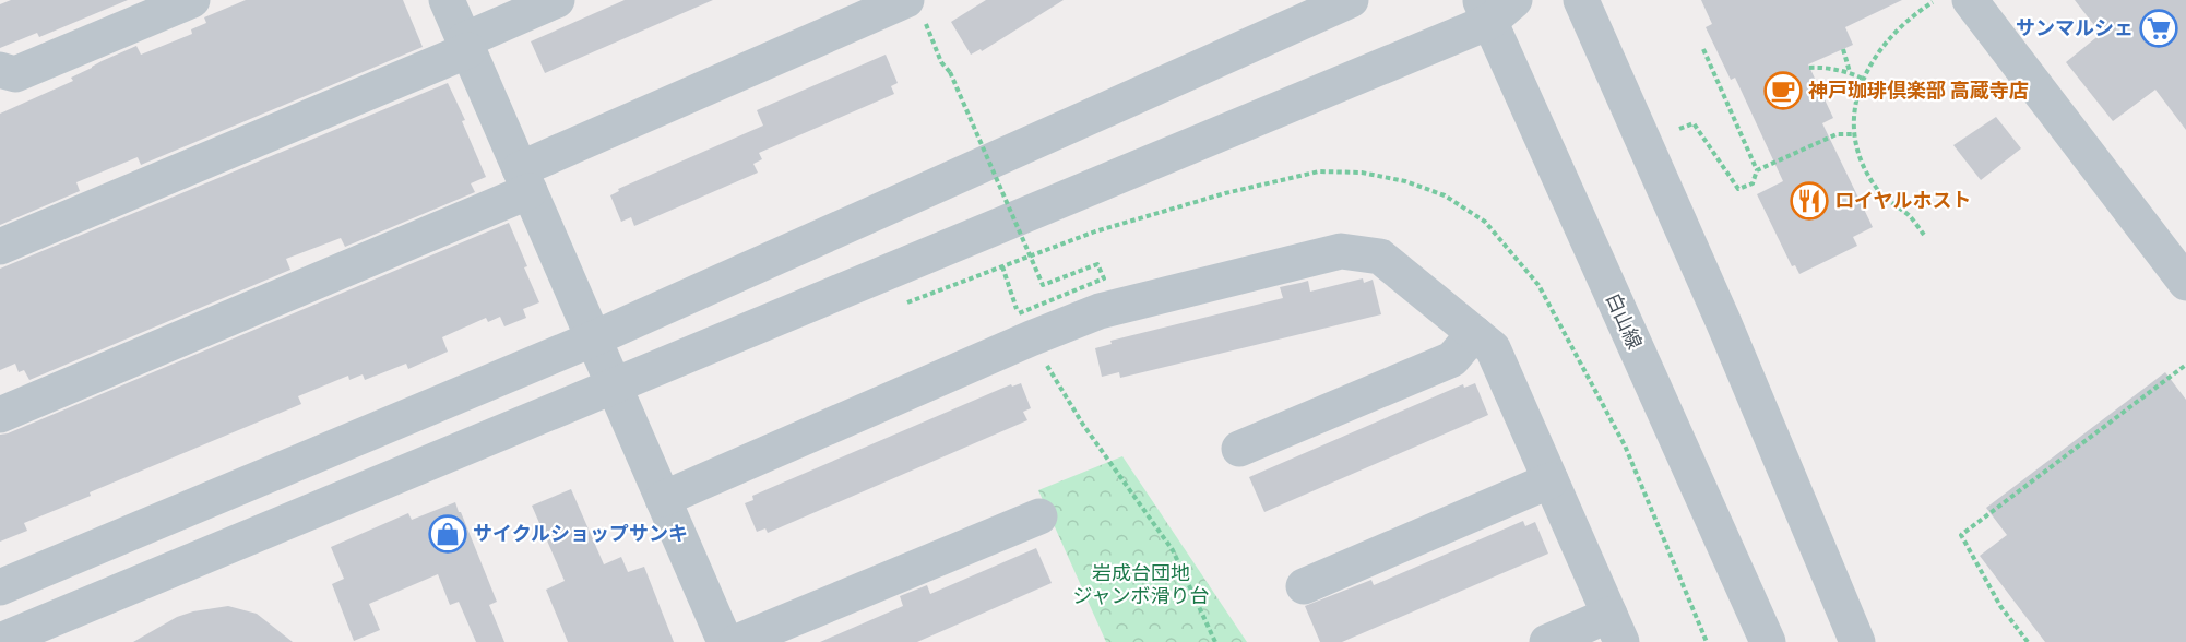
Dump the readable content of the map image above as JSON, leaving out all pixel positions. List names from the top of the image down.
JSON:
{
  "streets": {
    "street": ["白山線"]
  },
  "parks": ["岩成台団地 ジャンボ滑り台"],
  "places": {
    "supermarket": ["サンマルシェ"],
    "cafe": ["神戸珈琲倶楽部 高蔵寺店"],
    "restaurant": ["ロイヤルホスト"],
    "shop": ["サイクルショップサンキ"]
  }
}
